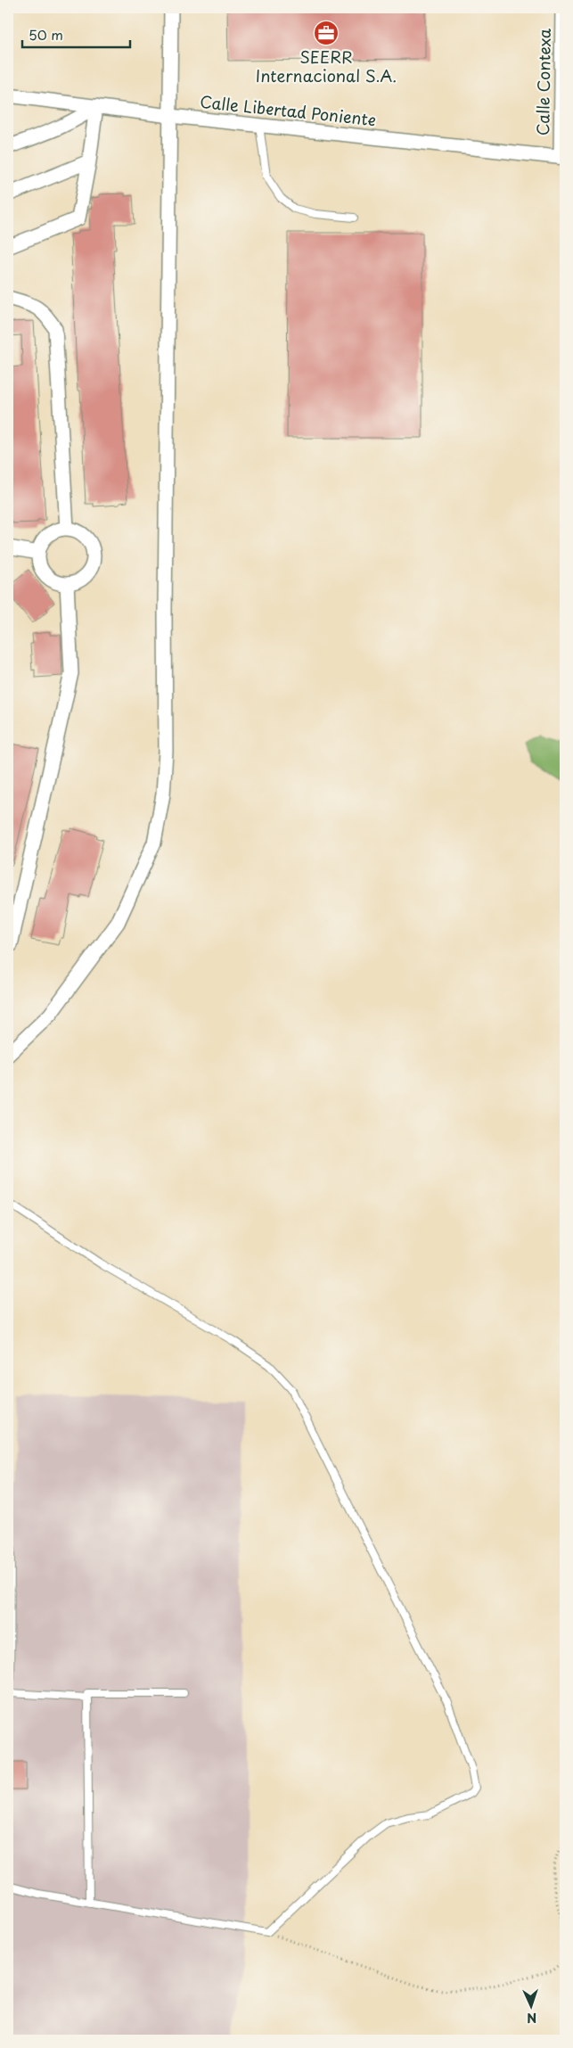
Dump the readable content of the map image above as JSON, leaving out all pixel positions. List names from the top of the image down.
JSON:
{
  "streets": {
    "street": ["Calle Contexa", "Calle Libertad Poniente"]
  },
  "crossings": [
    ["Calle Contexa", "Calle Libertad Poniente"]
  ],
  "places": {
    "office": ["SEERR Internacional S.A."]
  },
  "scale_bar": "50 m",
  "north": "bottom"
}
